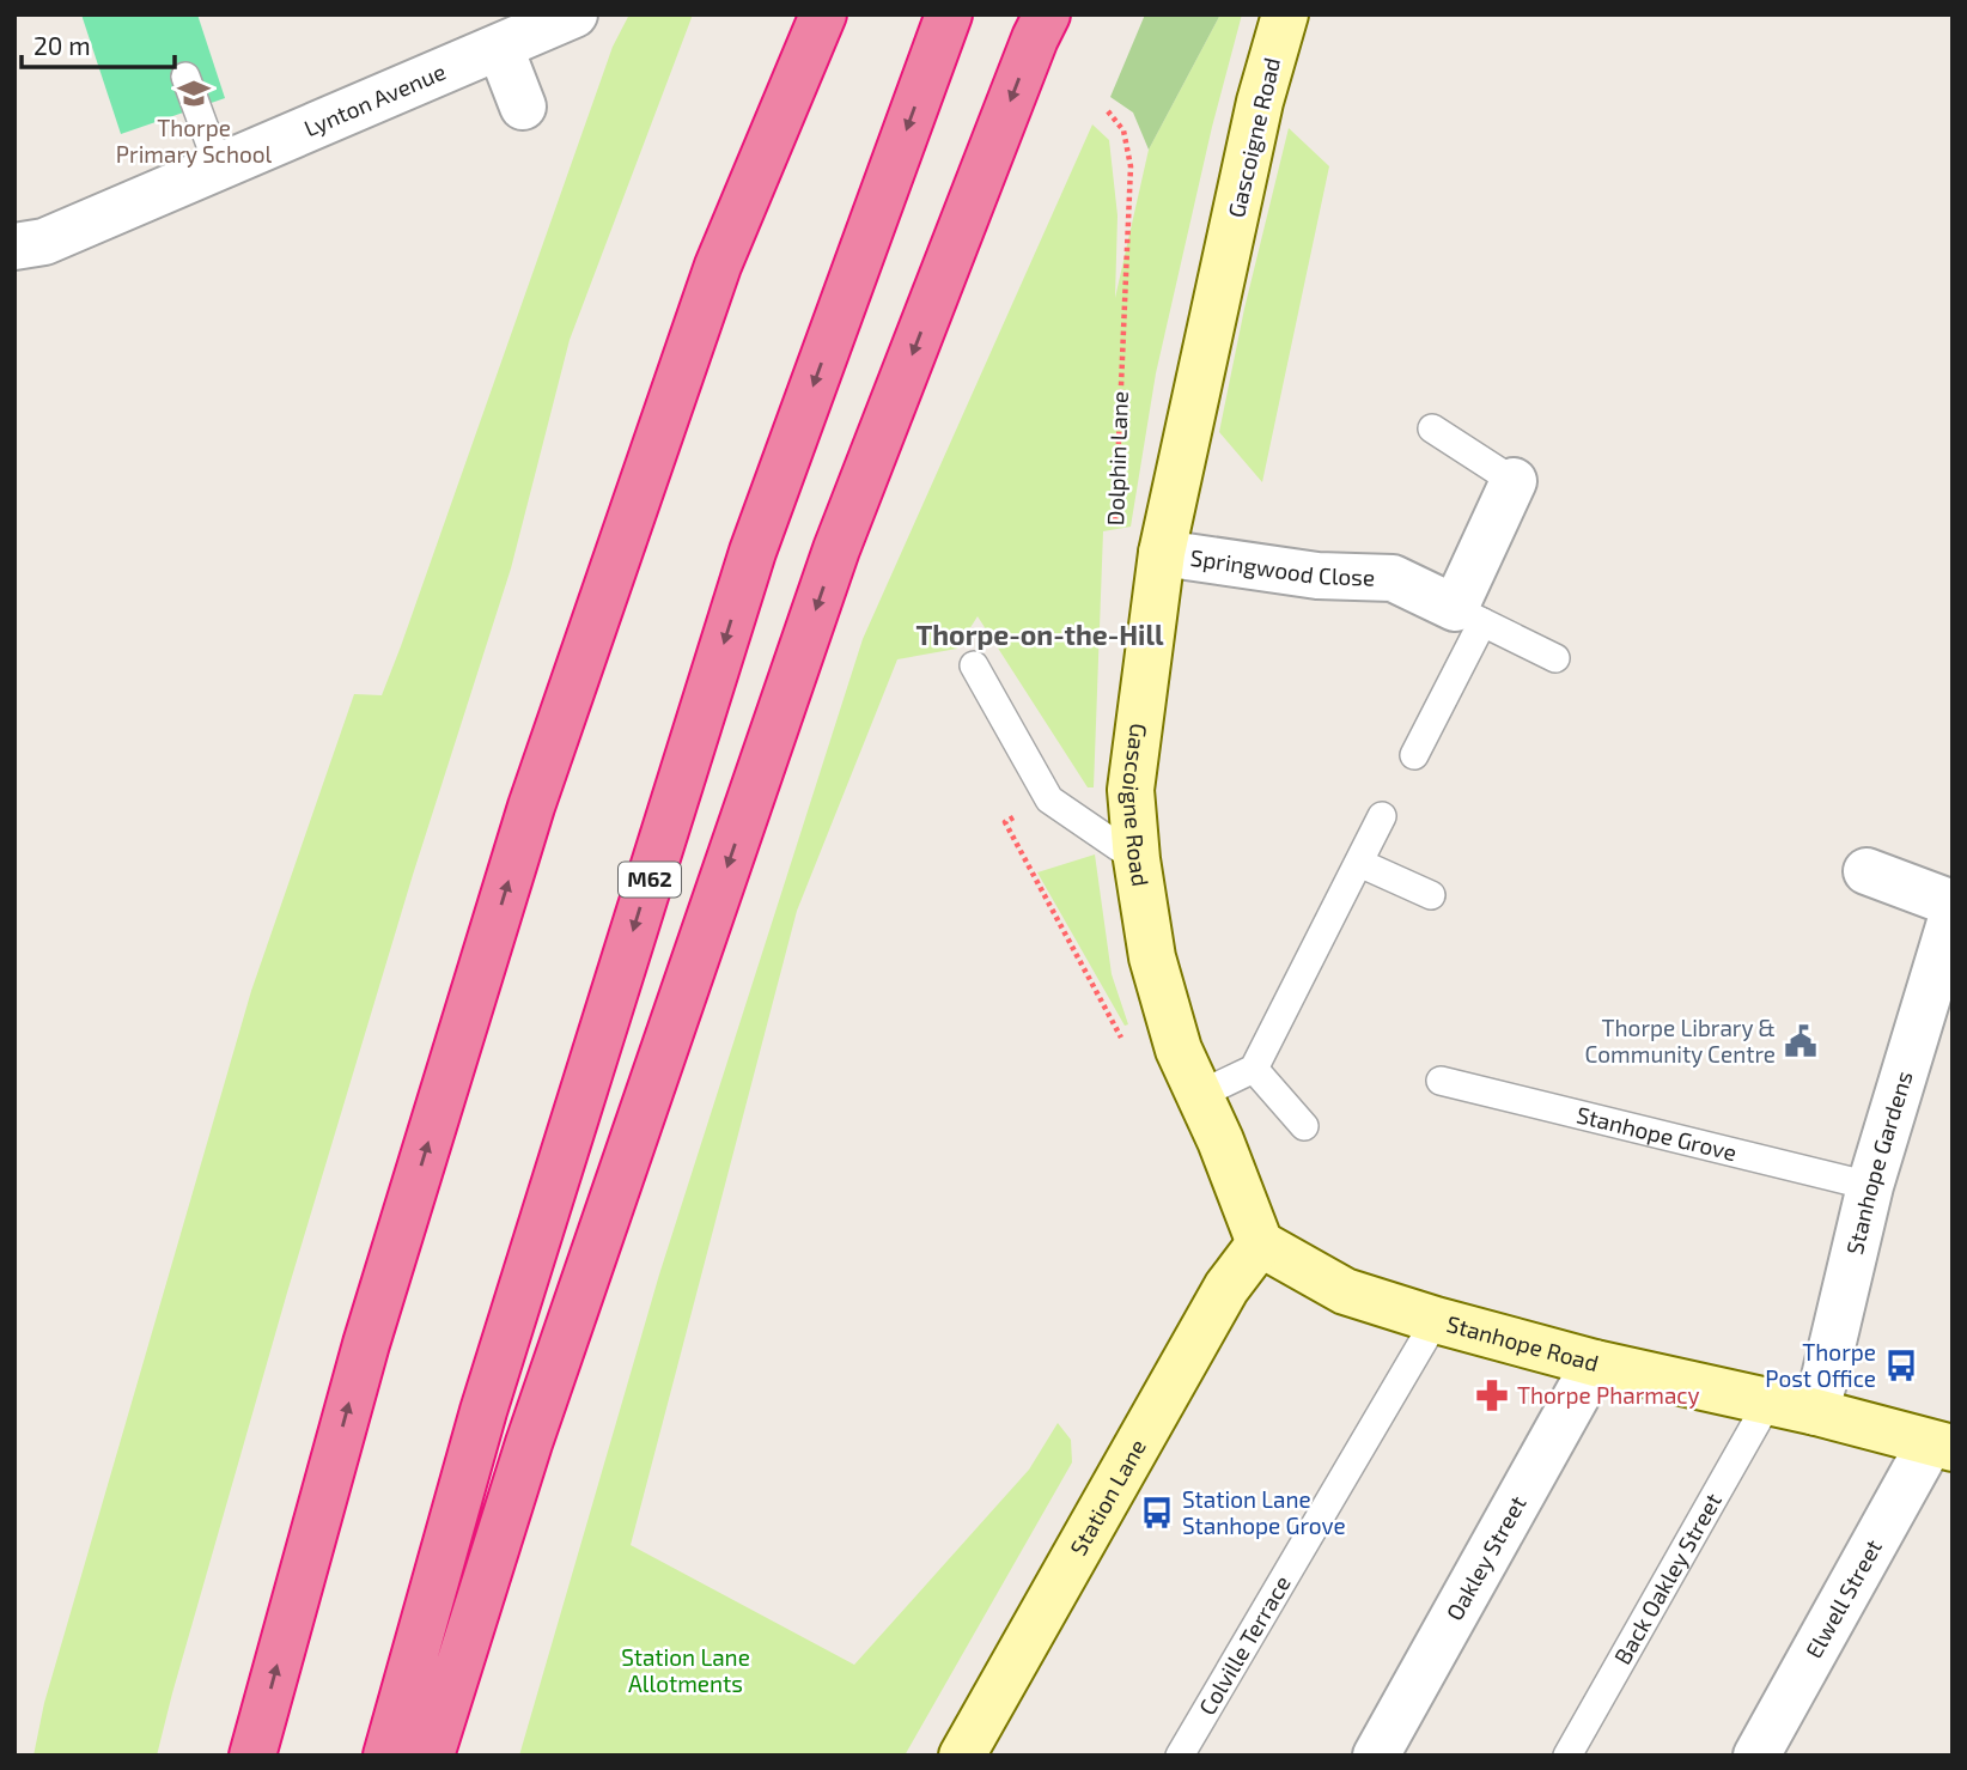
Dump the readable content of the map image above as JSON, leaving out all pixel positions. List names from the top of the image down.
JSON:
{
  "streets": {
    "highway": ["M62"],
    "street": [
      "Lynton Avenue",
      "Gascoigne Road",
      "Springwood Close",
      "Stanhope Gardens",
      "Stanhope Road",
      "Station Lane",
      "Oakley Street",
      "Elwell Street"
    ],
    "lane": ["Stanhope Grove", "Back Oakley Street", "Colville Terrace"],
    "path": ["Dolphin Lane"]
  },
  "crossings": [
    ["Gascoigne Road", "Springwood Close"],
    ["Gascoigne Road", "Station Lane"],
    ["Stanhope Grove", "Stanhope Gardens"],
    ["Stanhope Gardens", "Stanhope Road"],
    ["Stanhope Road", "Oakley Street"],
    ["Stanhope Road", "Back Oakley Street"],
    ["Stanhope Road", "Elwell Street"],
    ["Stanhope Road", "Colville Terrace"]
  ],
  "districts": ["Thorpe-on-the-Hill"],
  "parks": ["Station Lane Allotments"],
  "places": {
    "school or university": ["Thorpe Primary School"],
    "public building": ["Thorpe Library & Community Centre"],
    "bus stop": ["Thorpe Post Office", "Station Lane Stanhope Grove"],
    "pharmacy": ["Thorpe Pharmacy"]
  },
  "scale_bar": "20 m"
}
